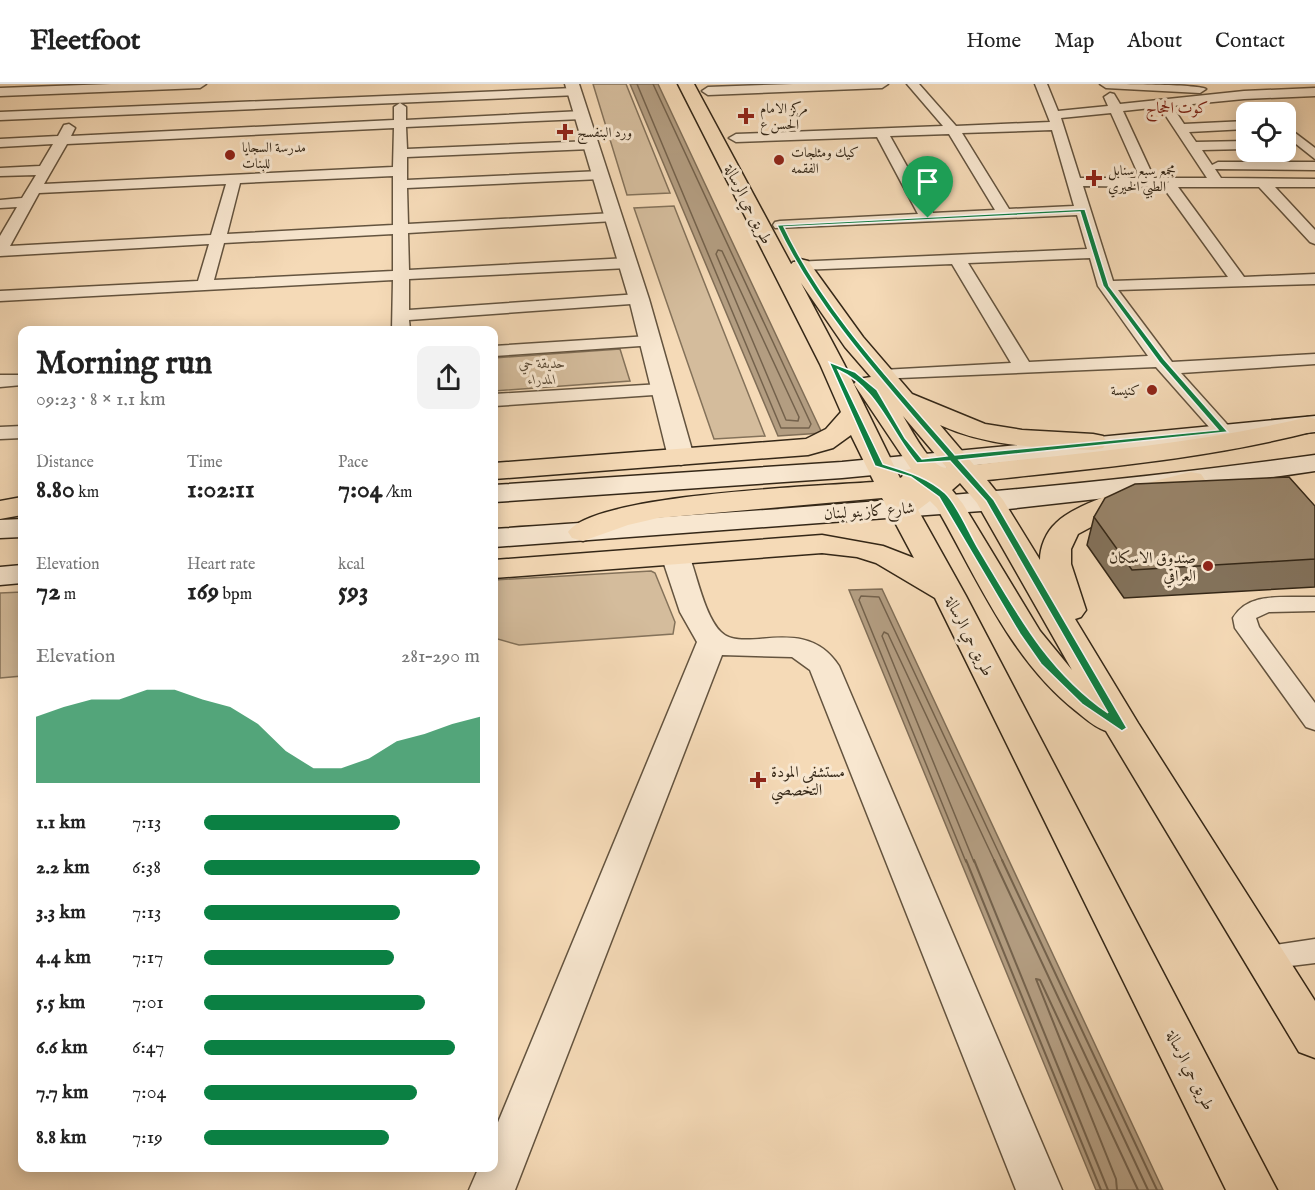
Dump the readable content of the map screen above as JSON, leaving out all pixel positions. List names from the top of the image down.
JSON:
{
  "streets": {
    "main road": ["طريق حي الرسالة", "شارع كازينو لبنان"]
  },
  "crossings": [
    ["طريق حي الرسالة", "شارع كازينو لبنان"]
  ],
  "districts": ["كوت الحجاج"],
  "parks": ["حديقة حي المدراء"],
  "places": {
    "health": [
      "مركز الامام الحسن ع",
      "ورد البنفسج",
      "مجمع سبع سنابل الطبي الخيري",
      "مستشفى المودة التخصصي"
    ],
    "other": [
      "مدرسة السجايا للبنات",
      "كيك ومثلجات الفقمه",
      "كنيسة",
      "صندوق الاسكان العراقي"
    ]
  },
  "page": {
    "header": "Fleetfoot",
    "nav": [
      "Home",
      "Map",
      "About",
      "Contact"
    ],
    "heading": ["Morning run", "09:23 · 8 × 1.1 km"],
    "stats": [
      ["Distance", "8.80 km"],
      ["Time", "1:02:11"],
      ["Pace", "7:04 /km"],
      ["Elevation", "72 m"],
      ["Heart rate", "169 bpm"],
      ["kcal", "593"]
    ],
    "chart": ["Elevation", "281–290 m"],
    "list": [
      {
        "name": "1.1 km",
        "note": "7:13"
      },
      {
        "name": "2.2 km",
        "note": "6:38"
      },
      {
        "name": "3.3 km",
        "note": "7:13"
      },
      {
        "name": "4.4 km",
        "note": "7:17"
      },
      {
        "name": "5.5 km",
        "note": "7:01"
      },
      {
        "name": "6.6 km",
        "note": "6:47"
      },
      {
        "name": "7.7 km",
        "note": "7:04"
      },
      {
        "name": "8.8 km",
        "note": "7:19"
      }
    ]
  }
}
